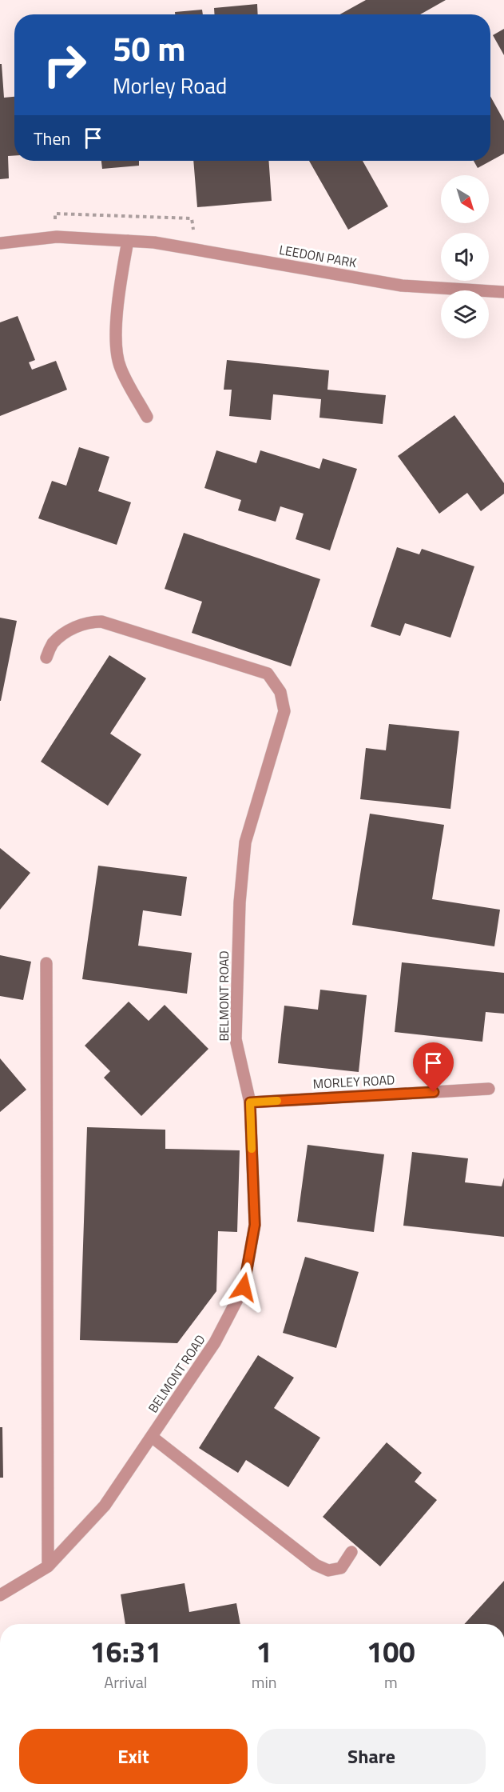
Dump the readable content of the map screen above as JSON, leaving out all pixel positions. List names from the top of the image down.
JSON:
{
  "streets": {
    "street": ["LEEDON PARK", "BELMONT ROAD", "MORLEY ROAD"]
  },
  "crossings": [
    ["BELMONT ROAD", "MORLEY ROAD"]
  ],
  "north": "bottom right",
  "page": {
    "turn": ["50 m", "Morley Road"],
    "then": "Then",
    "eta": [
      "16:31",
      "Arrival",
      "1",
      "min",
      "100",
      "m"
    ],
    "buttons": ["Exit", "Share"]
  }
}
